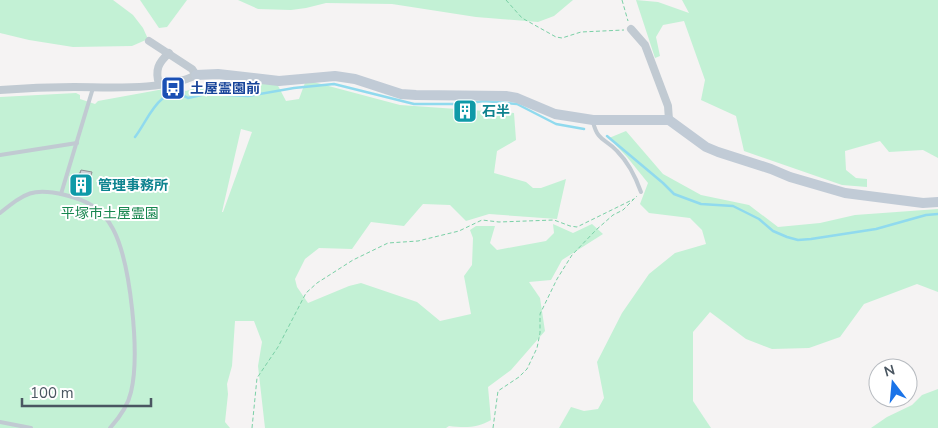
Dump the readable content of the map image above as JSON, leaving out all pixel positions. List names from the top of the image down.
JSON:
{
  "parks": ["平塚市土屋霊園"],
  "places": {
    "bus stop": ["土屋霊園前"],
    "building": ["石半", "管理事務所"]
  },
  "scale_bar": "100 m",
  "north": "top"
}
